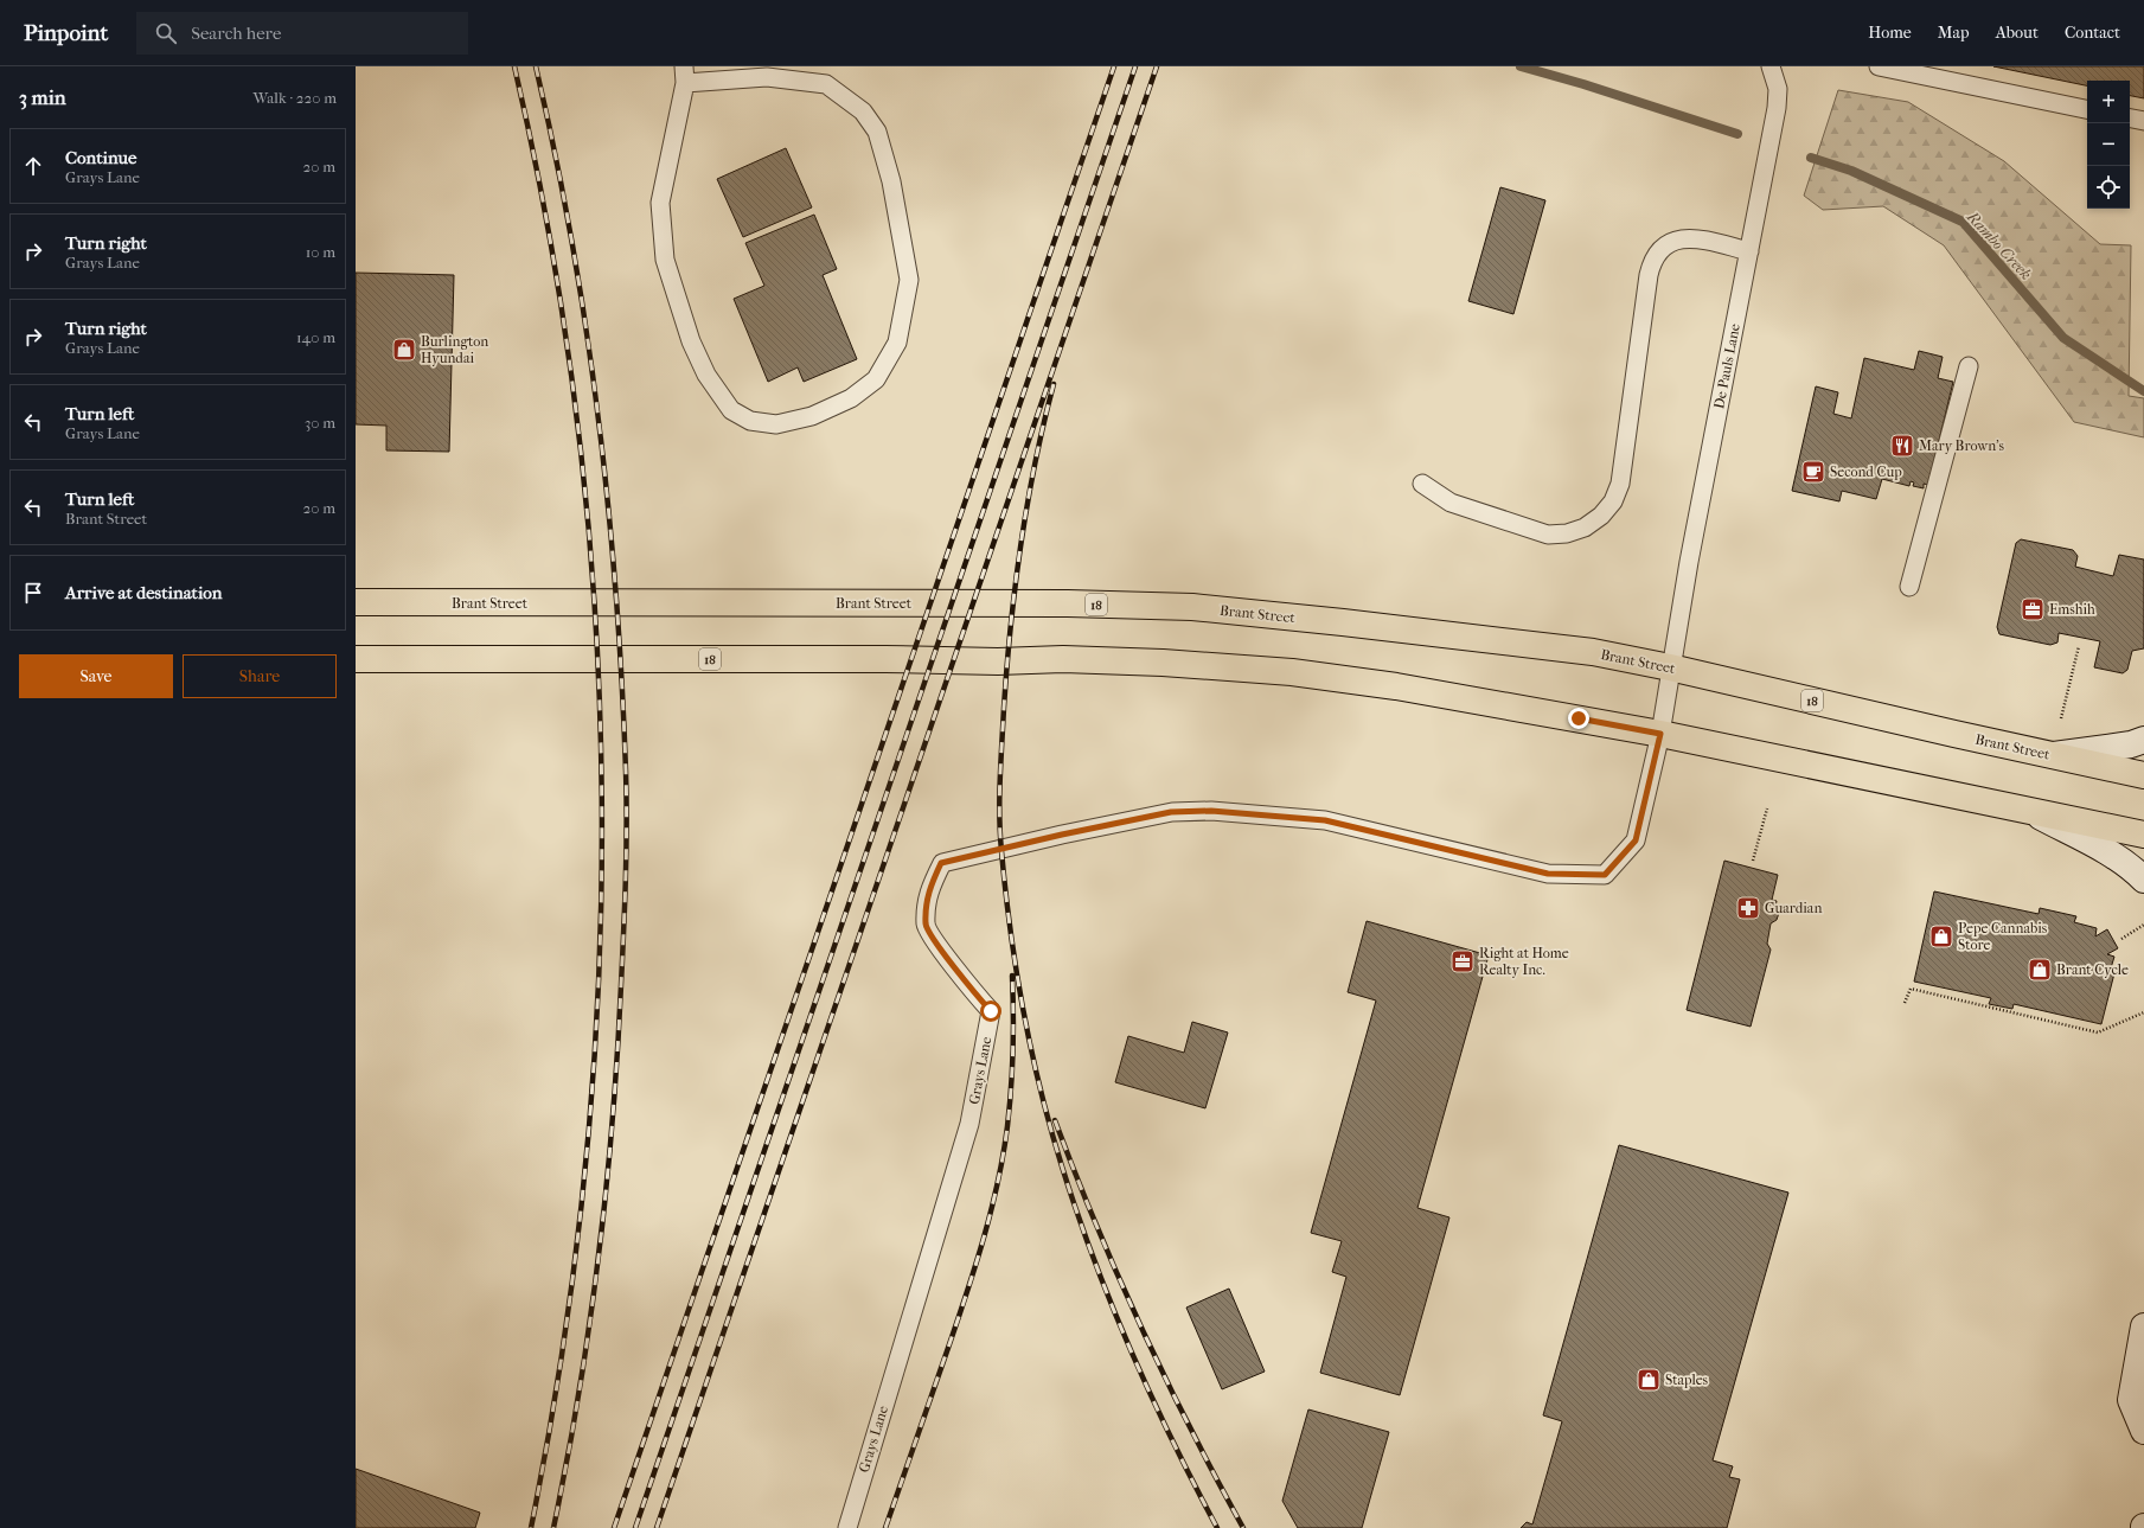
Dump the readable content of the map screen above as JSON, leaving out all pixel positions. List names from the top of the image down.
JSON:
{
  "streets": {
    "main road": ["Brant Street", "18"],
    "lane": ["De Pauls Lane", "Grays Lane"]
  },
  "crossings": [
    ["De Pauls Lane", "Brant Street"],
    ["De Pauls Lane", "Grays Lane"],
    ["Brant Street", "Grays Lane"],
    ["18", "Grays Lane"]
  ],
  "water": ["Rambo Creek"],
  "places": {
    "shop": [
      "Burlington Hyundai",
      "Pepe Cannabis Store",
      "Brant Cycle",
      "Staples"
    ],
    "restaurant": ["Mary Brown's"],
    "cafe": ["Second Cup"],
    "office": ["Emshih", "Right at Home Realty Inc."],
    "pharmacy": ["Guardian"]
  },
  "page": {
    "header": "Pinpoint",
    "search": "Search here",
    "nav": [
      "Home",
      "Map",
      "About",
      "Contact"
    ],
    "heading": ["3 min", "Walk · 220 m"],
    "map_buttons": ["+", "−"],
    "list": [
      ["Continue", "Grays Lane", "20 m"],
      ["Turn right", "Grays Lane", "10 m"],
      ["Turn right", "Grays Lane", "140 m"],
      ["Turn left", "Grays Lane", "30 m"],
      ["Turn left", "Brant Street", "20 m"],
      "Arrive at destination"
    ],
    "buttons": ["Save", "Share"]
  }
}
